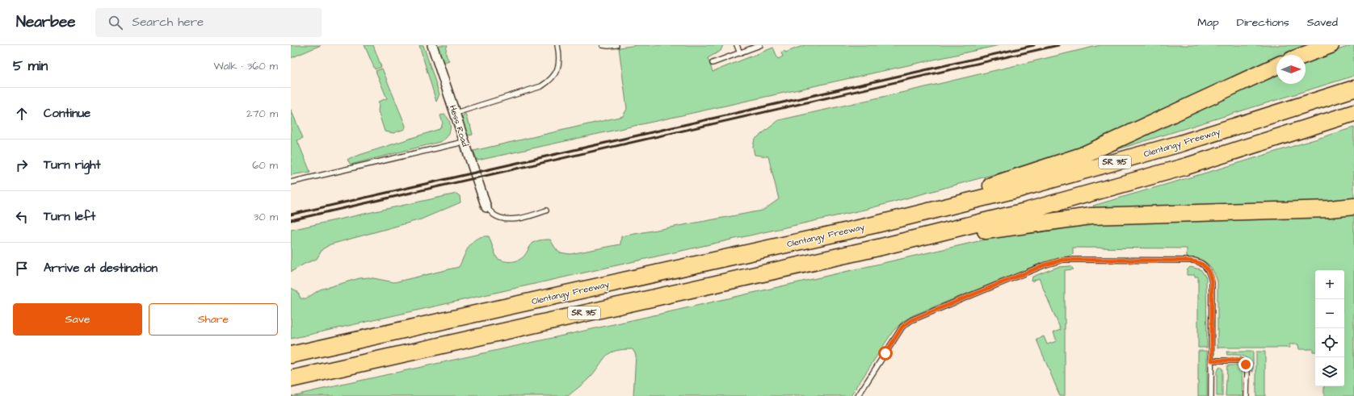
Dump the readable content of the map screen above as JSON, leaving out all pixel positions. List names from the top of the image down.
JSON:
{
  "streets": {
    "highway": ["Olentangy Freeway", "SR 315"],
    "street": ["Hess Road"]
  },
  "north": "right",
  "page": {
    "header": "Nearbee",
    "search": "Search here",
    "nav": ["Map", "Directions", "Saved"],
    "heading": ["5 min", "Walk · 360 m"],
    "list": [
      ["Continue", "270 m"],
      ["Turn right", "60 m"],
      ["Turn left", "30 m"],
      "Arrive at destination"
    ],
    "map_buttons": ["+", "−"],
    "buttons": ["Save", "Share"]
  }
}
